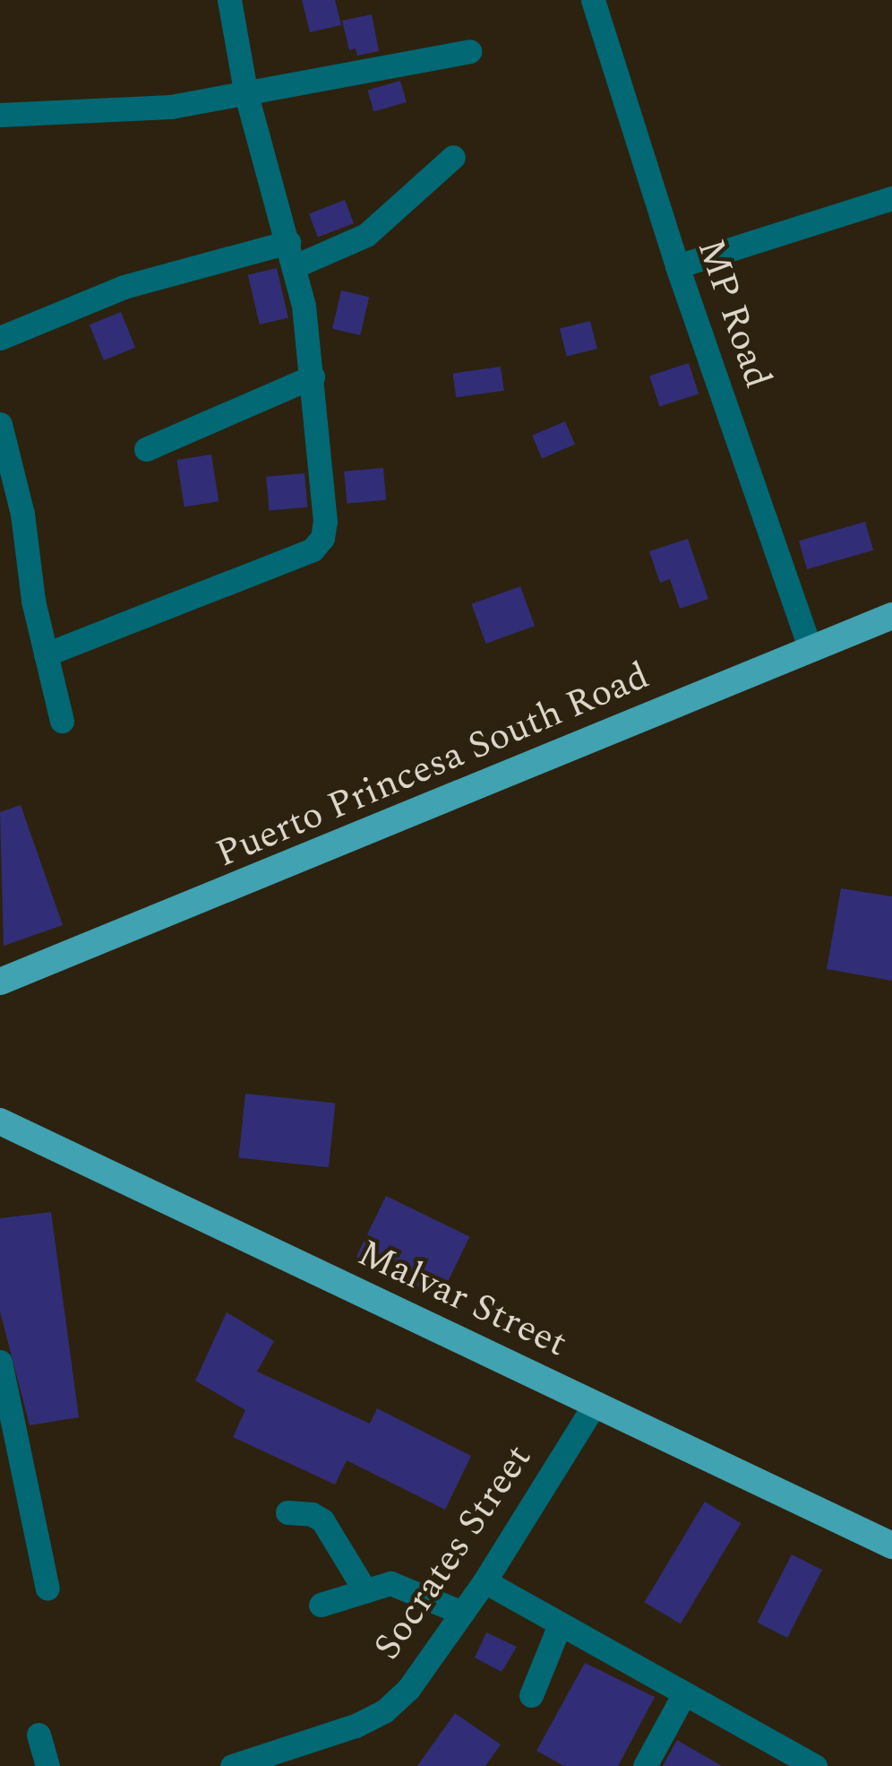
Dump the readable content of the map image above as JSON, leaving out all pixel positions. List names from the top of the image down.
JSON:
{
  "streets": {
    "main road": ["Puerto Princesa South Road", "Malvar Street"],
    "street": ["MP Road", "Socrates Street"]
  },
  "crossings": [
    ["MP Road", "Puerto Princesa South Road"],
    ["Malvar Street", "Socrates Street"]
  ]
}
